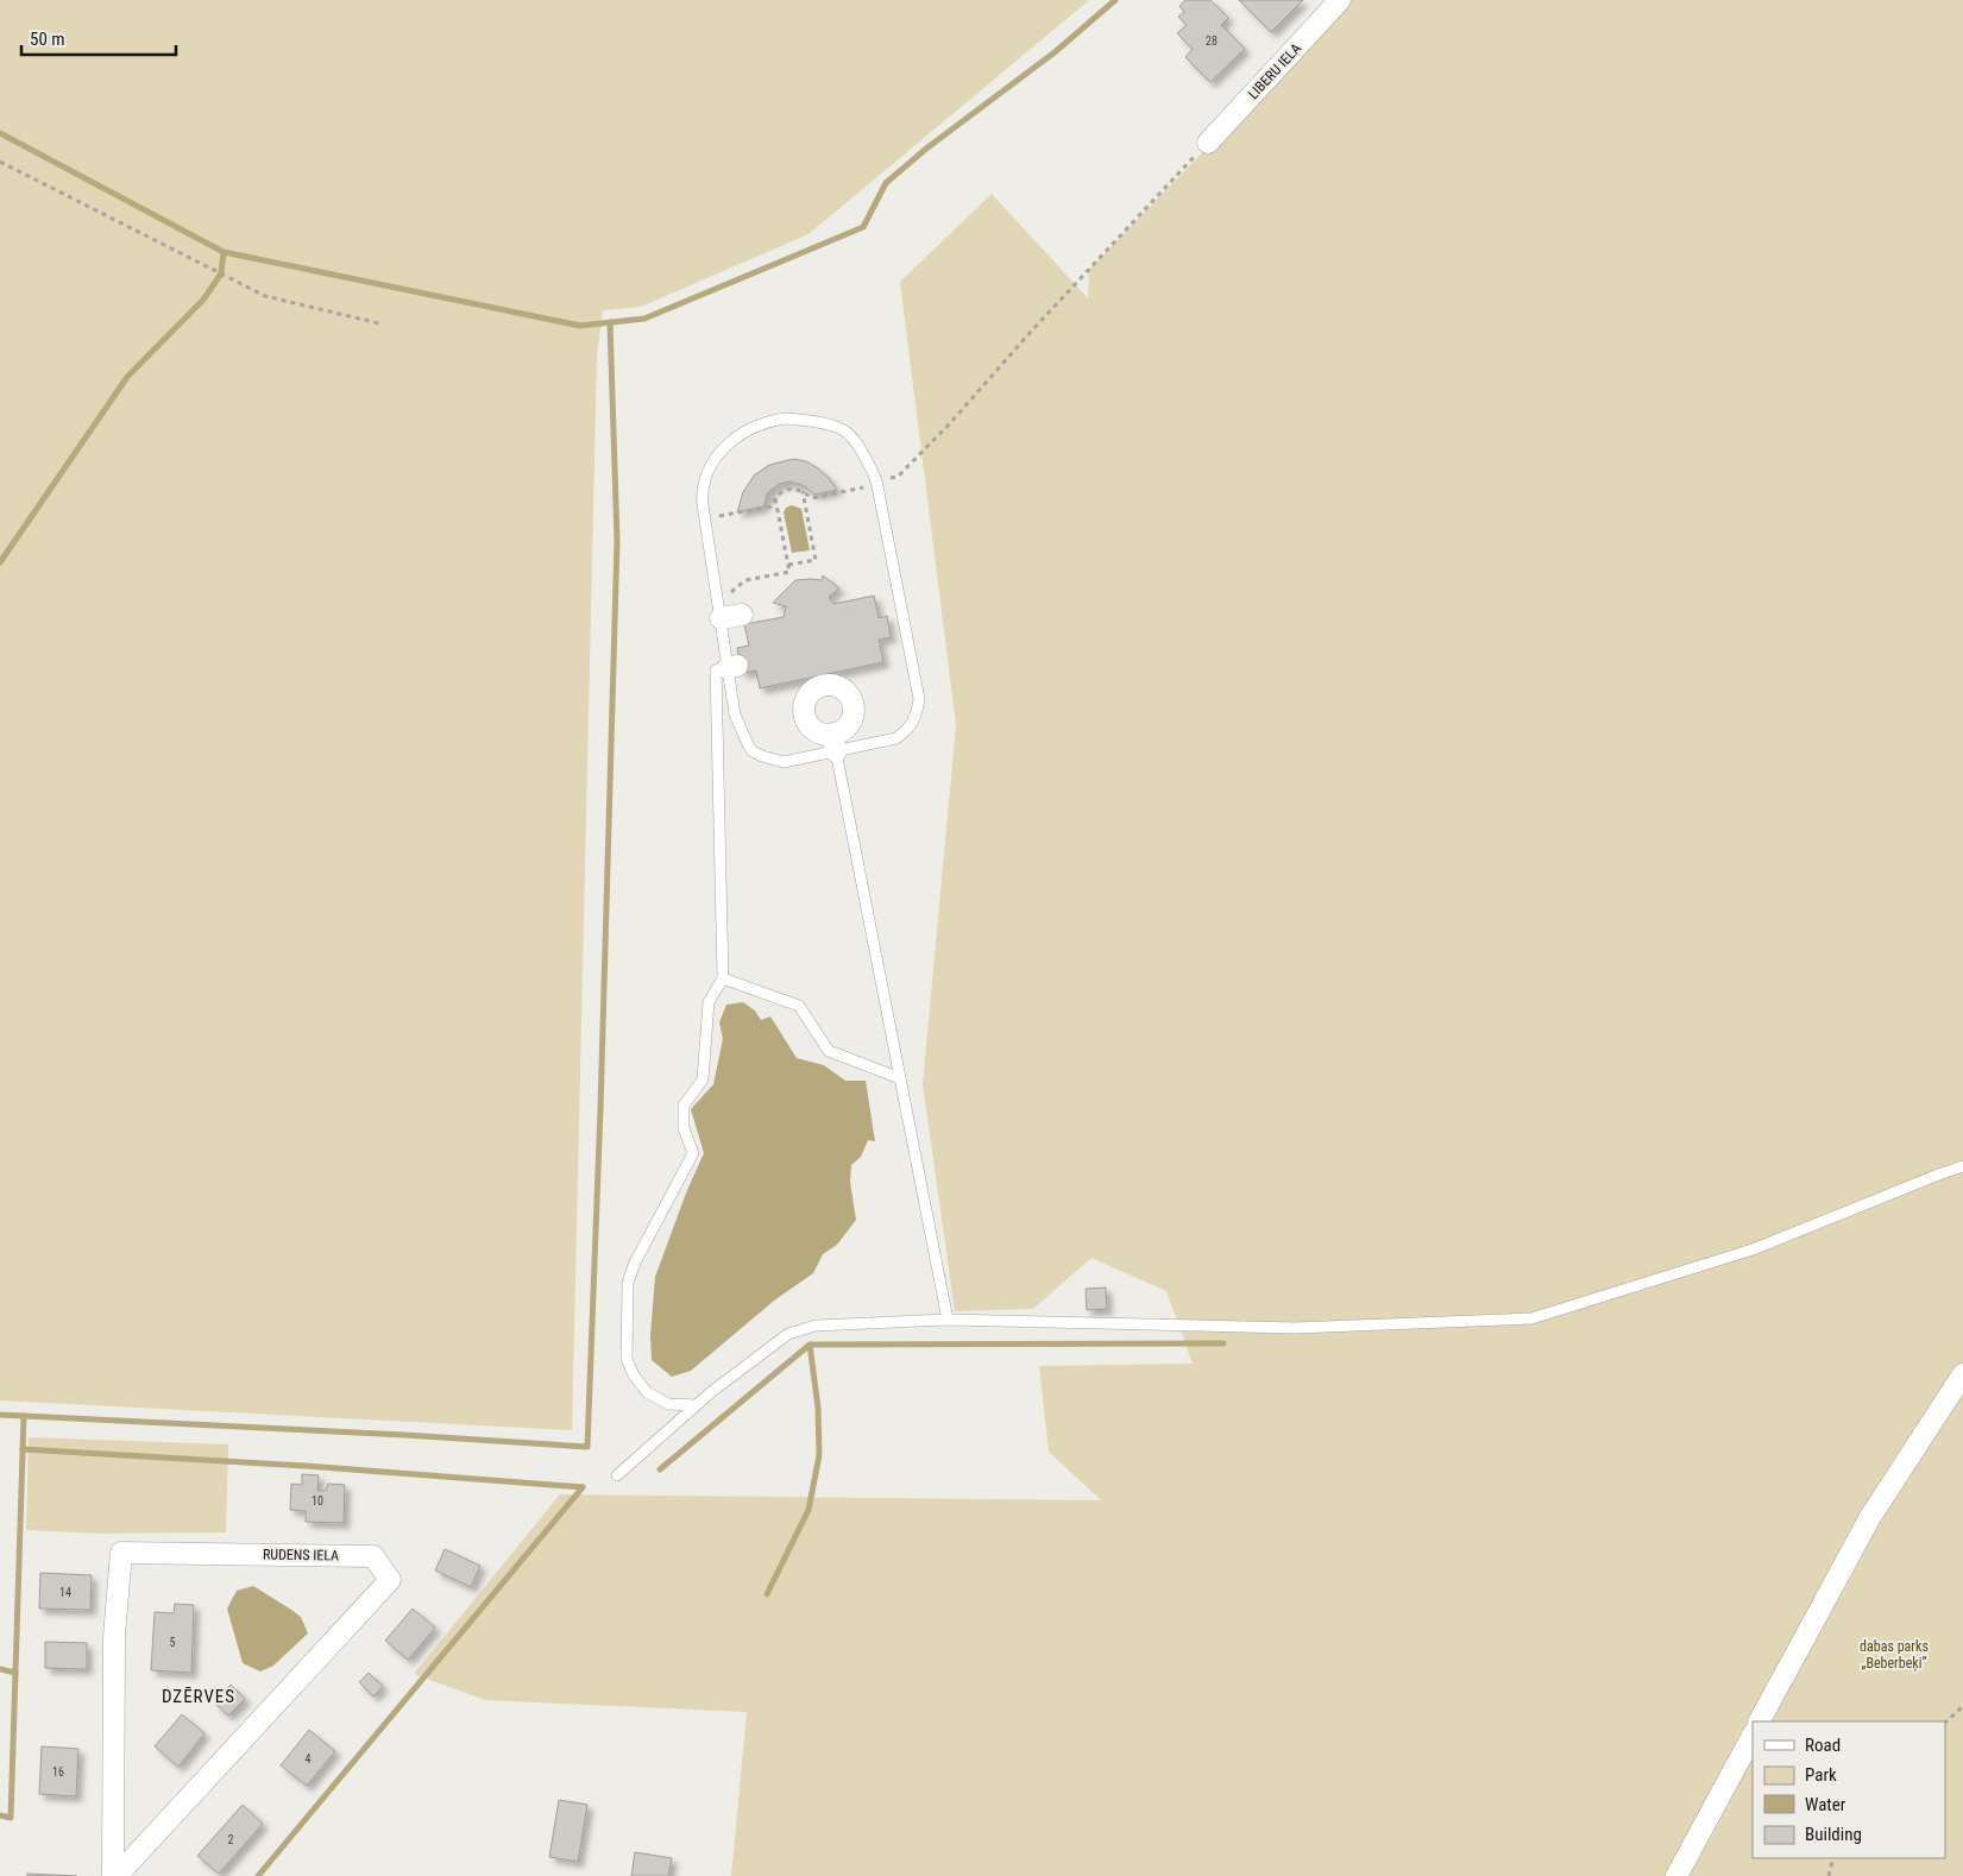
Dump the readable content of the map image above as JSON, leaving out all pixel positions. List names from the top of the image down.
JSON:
{
  "streets": {
    "street": ["LIBERU IELA", "RUDENS IELA"]
  },
  "districts": ["DZĒRVES"],
  "parks": ["dabas parks „Beberbeķi”"],
  "house_numbers": [
    "28",
    "10",
    "14",
    "5",
    "4",
    "16",
    "2"
  ],
  "legend": [
    "Road",
    "Park",
    "Water",
    "Building"
  ],
  "scale_bar": "50 m"
}
